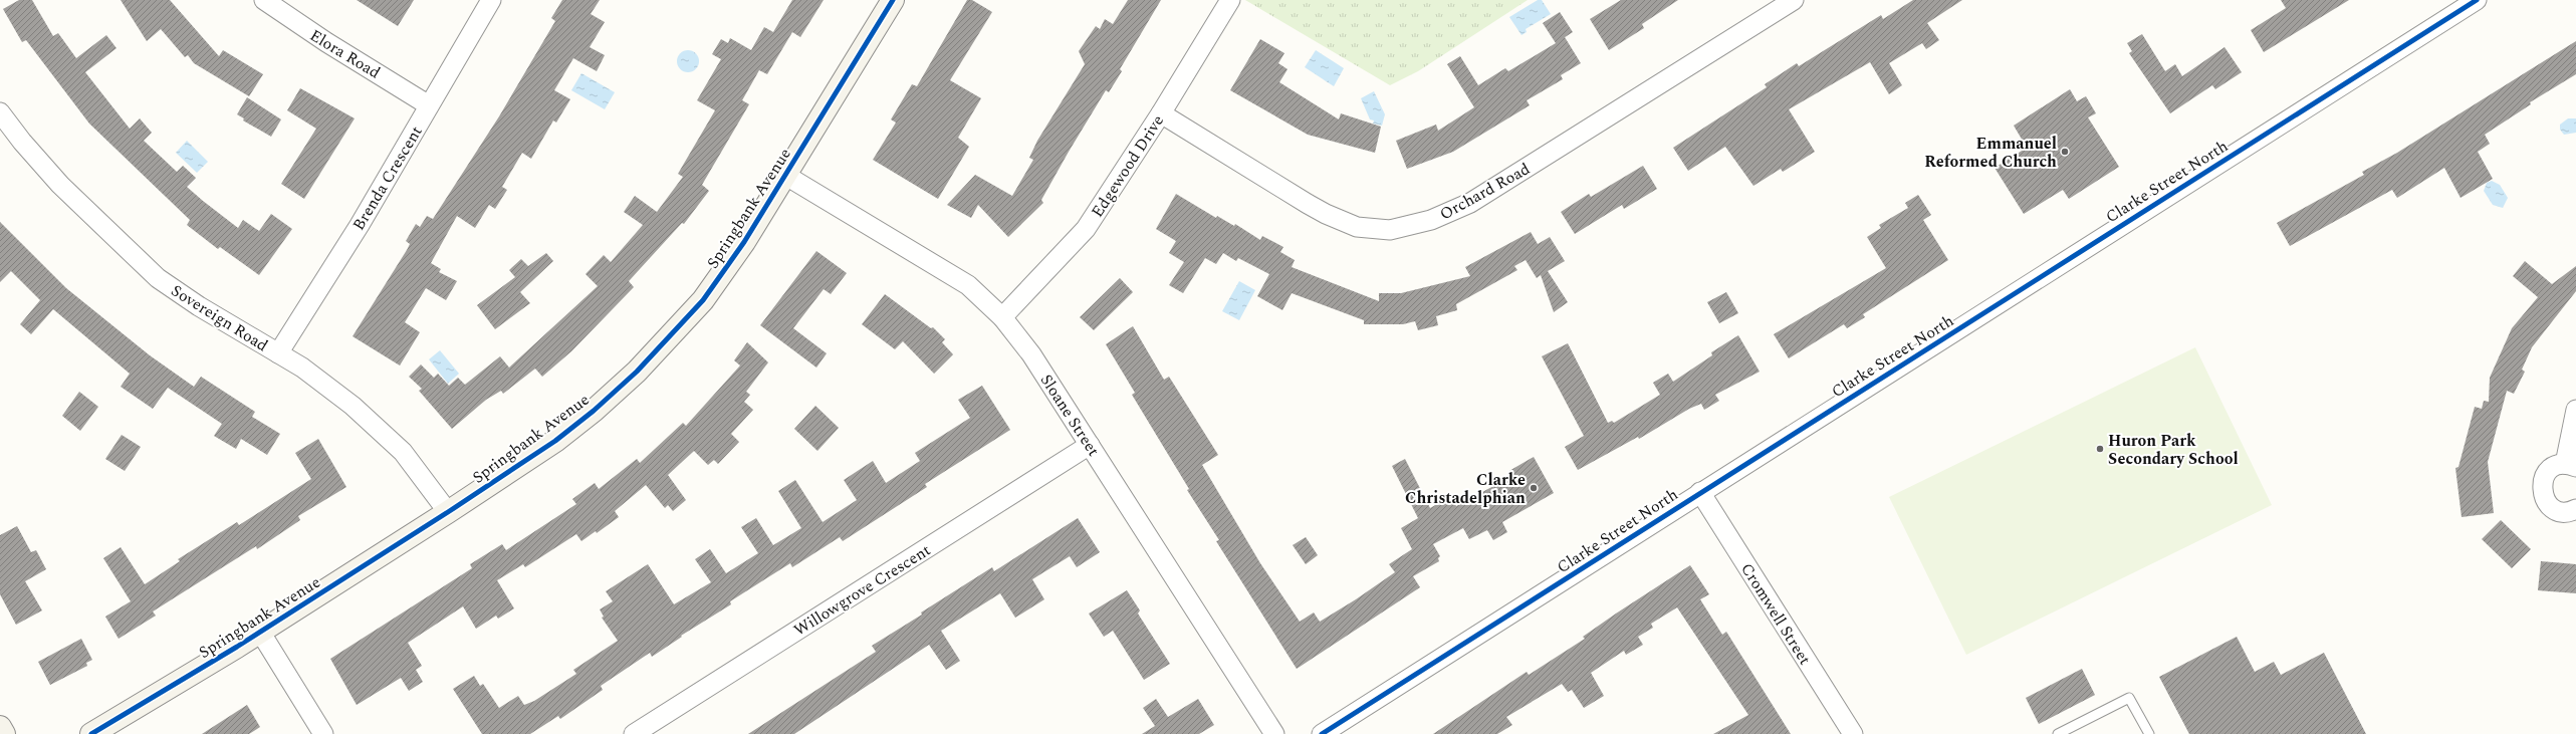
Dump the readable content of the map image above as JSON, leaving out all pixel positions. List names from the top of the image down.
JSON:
{
  "streets": {
    "main road": ["Springbank Avenue"],
    "street": [
      "Elora Road",
      "Edgewood Drive",
      "Brenda Crescent",
      "Clarke Street North",
      "Orchard Road",
      "Sovereign Road",
      "Sloane Street",
      "Willowgrove Crescent",
      "Cromwell Street"
    ]
  },
  "crossings": [
    ["Elora Road", "Brenda Crescent"],
    ["Edgewood Drive", "Orchard Road"],
    ["Edgewood Drive", "Sloane Street"],
    ["Brenda Crescent", "Sovereign Road"],
    ["Clarke Street North", "Cromwell Street"],
    ["Springbank Avenue", "Sovereign Road"],
    ["Springbank Avenue", "Sloane Street"],
    ["Sloane Street", "Willowgrove Crescent"]
  ],
  "places": ["Emmanuel Reformed Church", "Huron Park Secondary School", "Clarke Christadelphian"]
}
